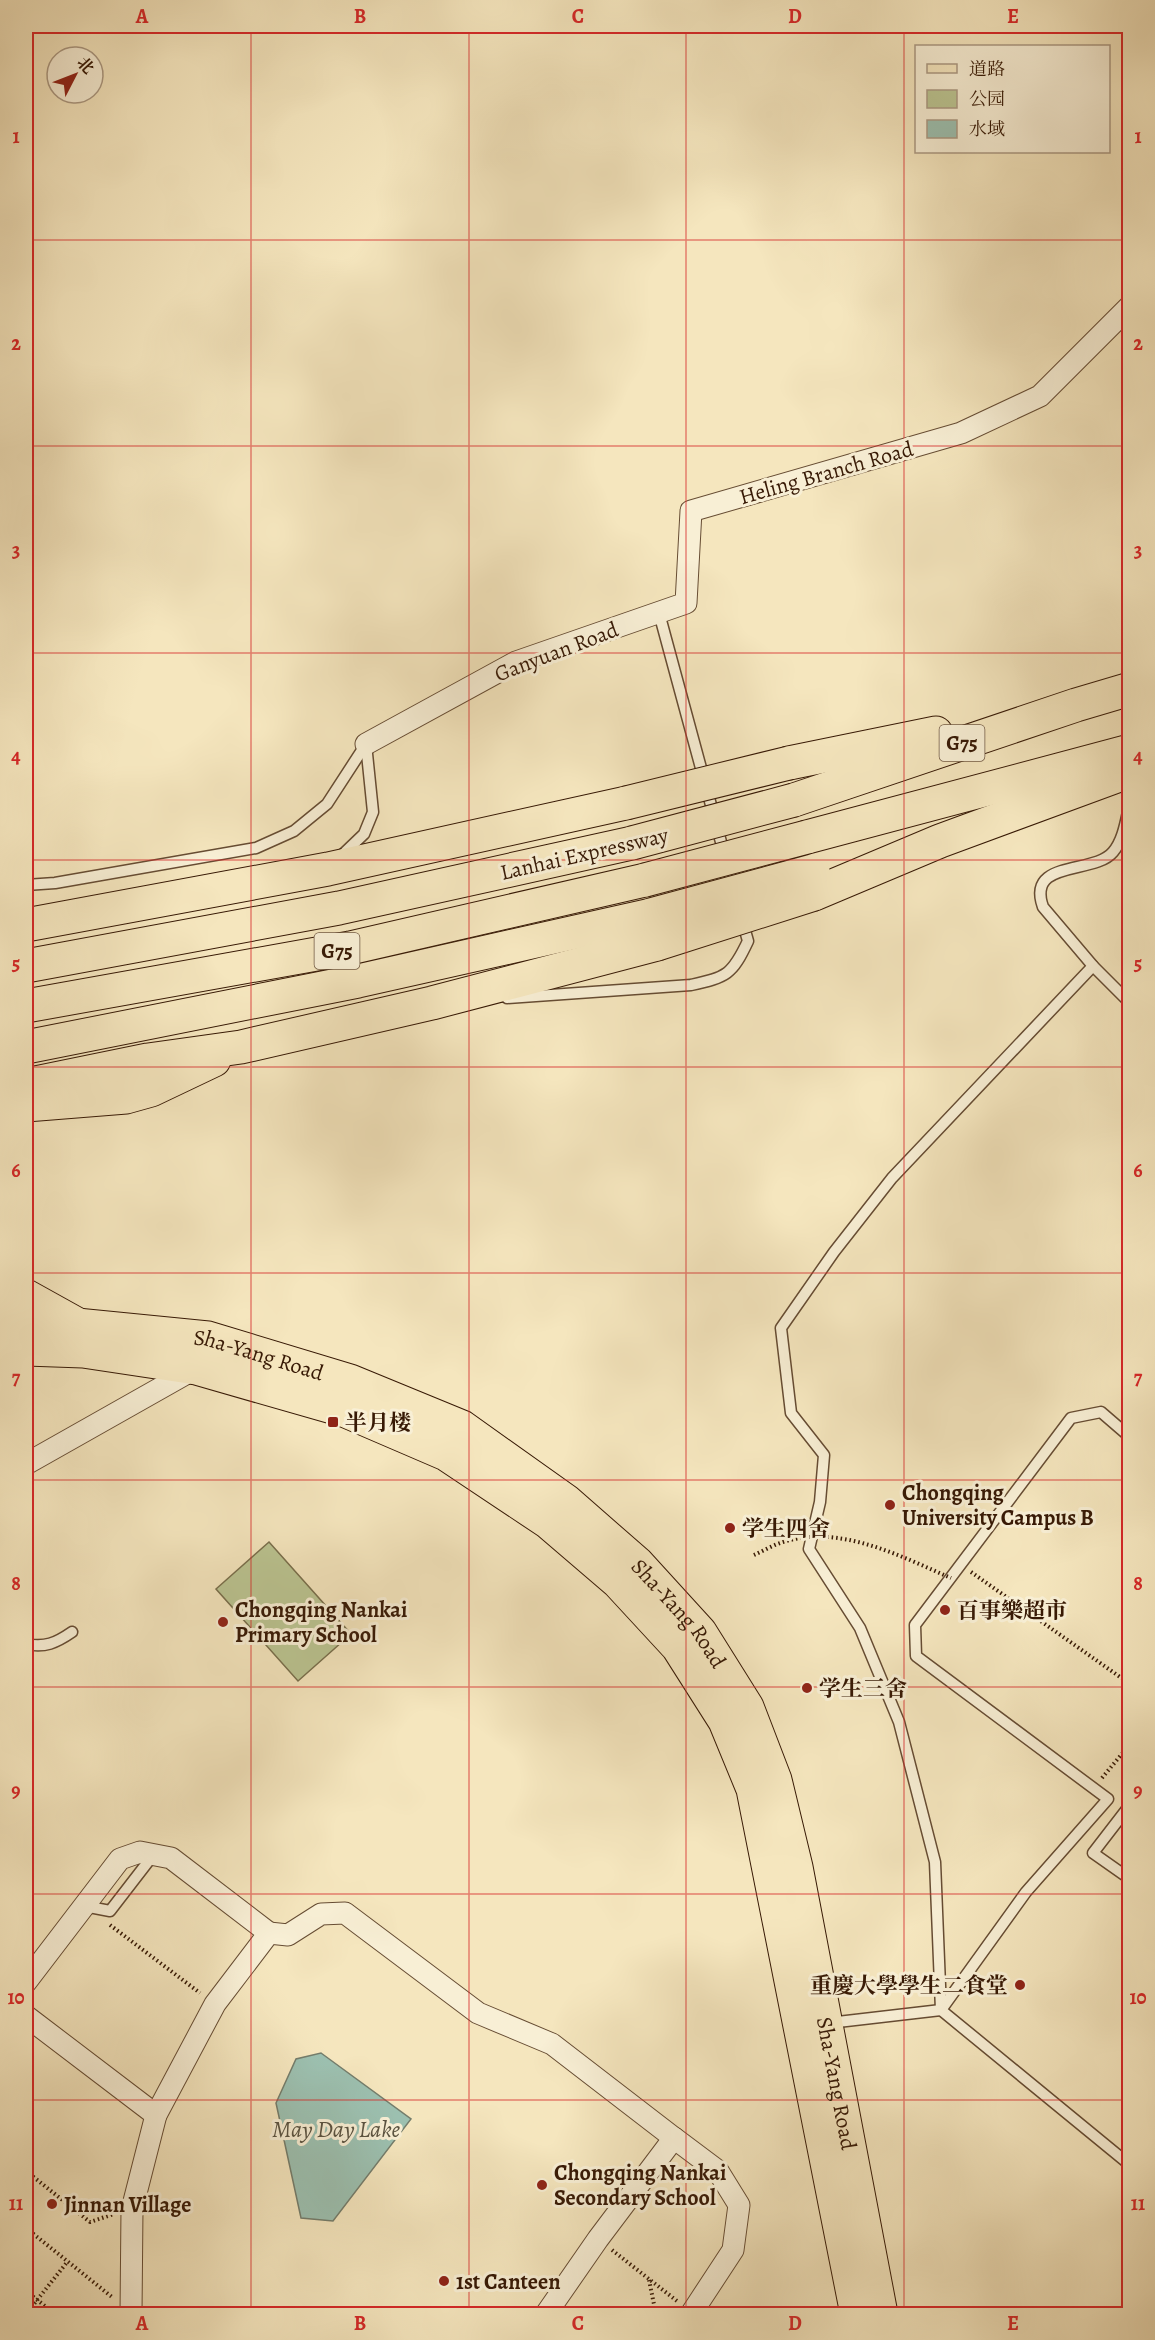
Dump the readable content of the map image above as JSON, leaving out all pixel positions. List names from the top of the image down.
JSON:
{
  "streets": {
    "main road": ["G75", "Lanhai Expressway", "Sha-Yang Road"],
    "street": ["Heling Branch Road", "Ganyuan Road"]
  },
  "crossings": [
    ["Heling Branch Road", "Ganyuan Road"]
  ],
  "water": ["May Day Lake"],
  "places": {
    "transit": ["半月楼"],
    "other": [
      "Chongqing University Campus B",
      "学生四舍",
      "百事樂超市",
      "Chongqing Nankai Primary School",
      "学生三舍",
      "重慶大學學生二食堂",
      "Chongqing Nankai Secondary School",
      "Jinnan Village",
      "1st Canteen"
    ]
  },
  "legend": ["道路", "公园", "水域"],
  "north": "top right",
  "grid": {
    "columns": [
      "A",
      "B",
      "C",
      "D",
      "E"
    ],
    "rows": [
      "1",
      "2",
      "3",
      "4",
      "5",
      "6",
      "7",
      "8",
      "9",
      "10",
      "11"
    ]
  }
}
